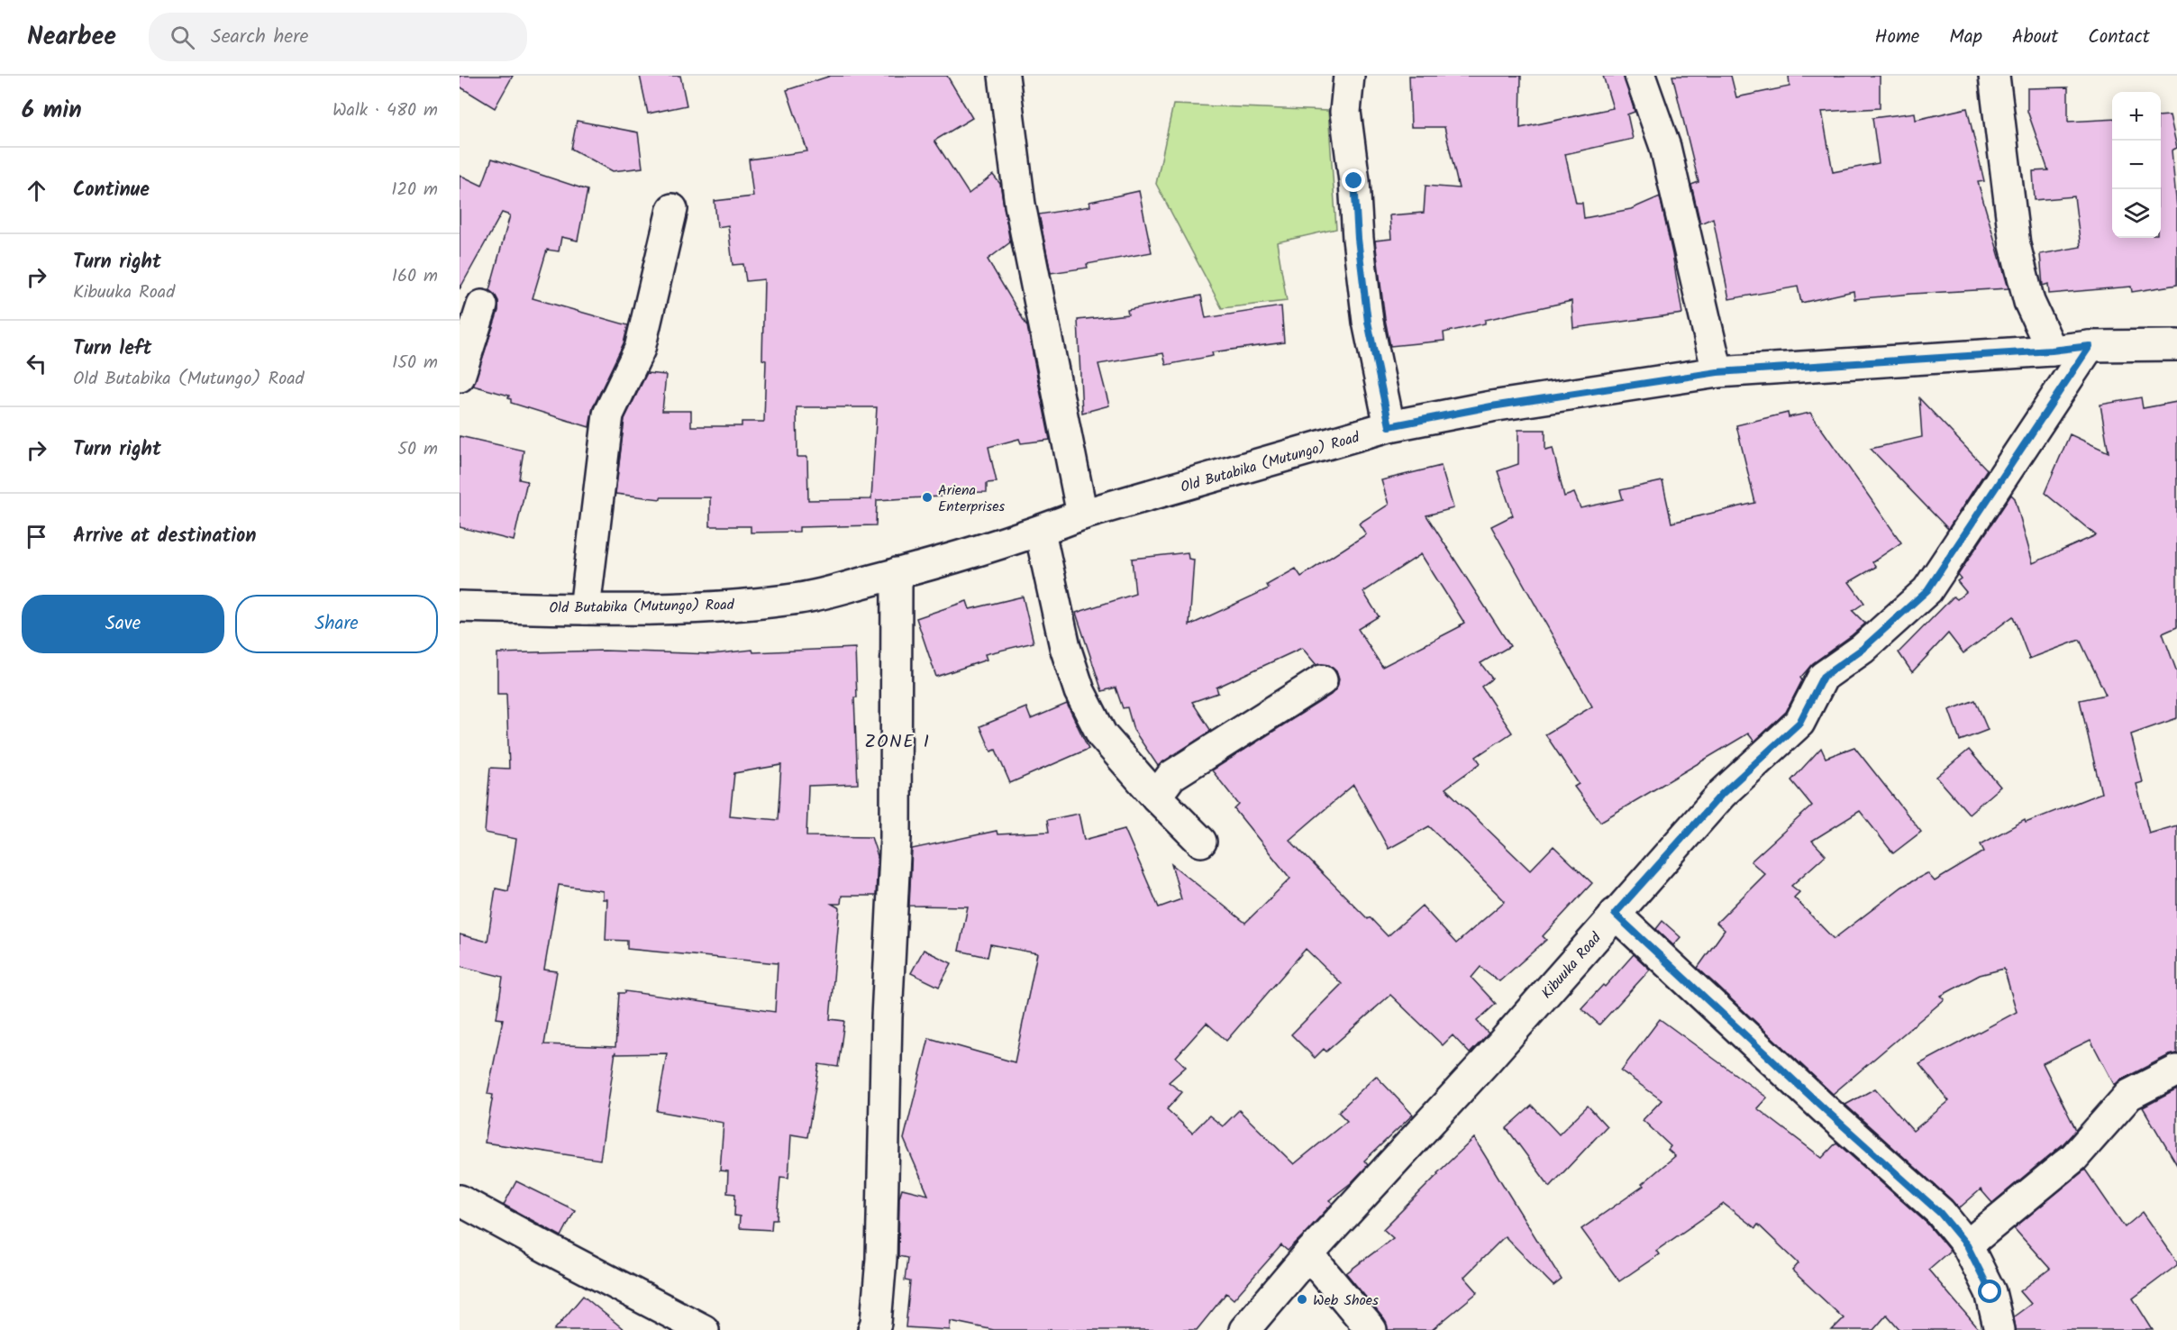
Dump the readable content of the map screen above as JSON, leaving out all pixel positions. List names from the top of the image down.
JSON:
{
  "streets": {
    "street": ["Old Butabika (Mutungo) Road", "Kibuuka Road"]
  },
  "crossings": [
    ["Old Butabika (Mutungo) Road", "Kibuuka Road"]
  ],
  "districts": ["ZONE I"],
  "places": ["Ariena Enterprises", "Web Shoes"],
  "page": {
    "header": "Nearbee",
    "search": "Search here",
    "nav": [
      "Home",
      "Map",
      "About",
      "Contact"
    ],
    "heading": ["6 min", "Walk · 480 m"],
    "map_buttons": ["+", "−"],
    "list": [
      ["Continue", "120 m"],
      ["Turn right", "Kibuuka Road", "160 m"],
      ["Turn left", "Old Butabika (Mutungo) Road", "150 m"],
      ["Turn right", "50 m"],
      "Arrive at destination"
    ],
    "buttons": ["Save", "Share"]
  }
}
